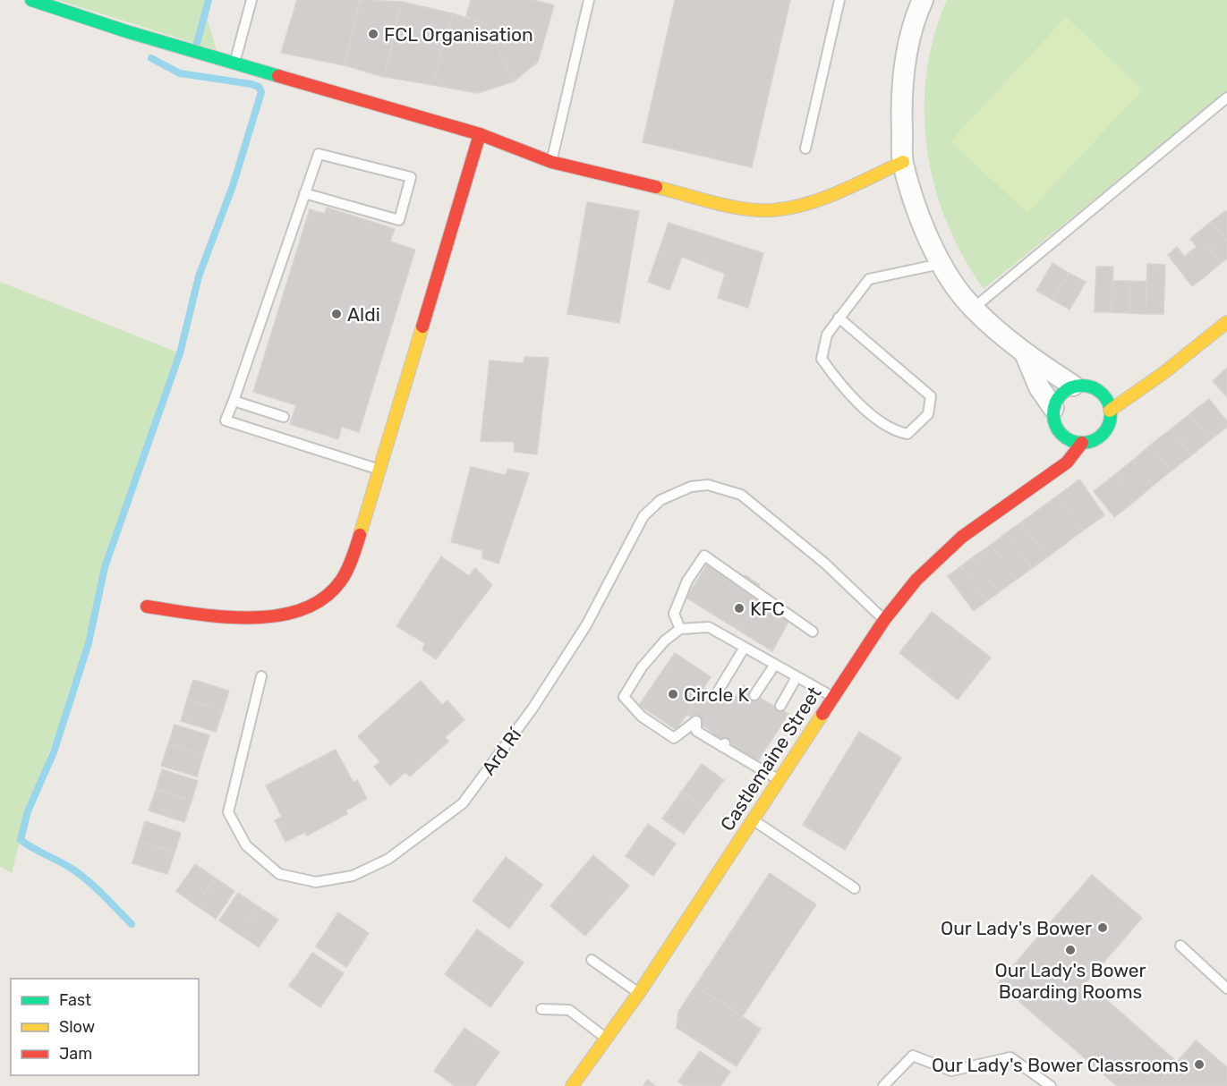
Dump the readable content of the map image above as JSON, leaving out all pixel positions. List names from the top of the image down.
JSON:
{
  "streets": {
    "street": ["Castlemaine Street"],
    "lane": ["Ard Rí"]
  },
  "crossings": [
    ["Ard Rí", "Castlemaine Street"]
  ],
  "places": [
    "FCL Organisation",
    "Aldi",
    "KFC",
    "Circle K",
    "Our Lady's Bower",
    "Our Lady's Bower Boarding Rooms",
    "Our Lady's Bower Classrooms"
  ],
  "legend": ["Fast", "Slow", "Jam"]
}
